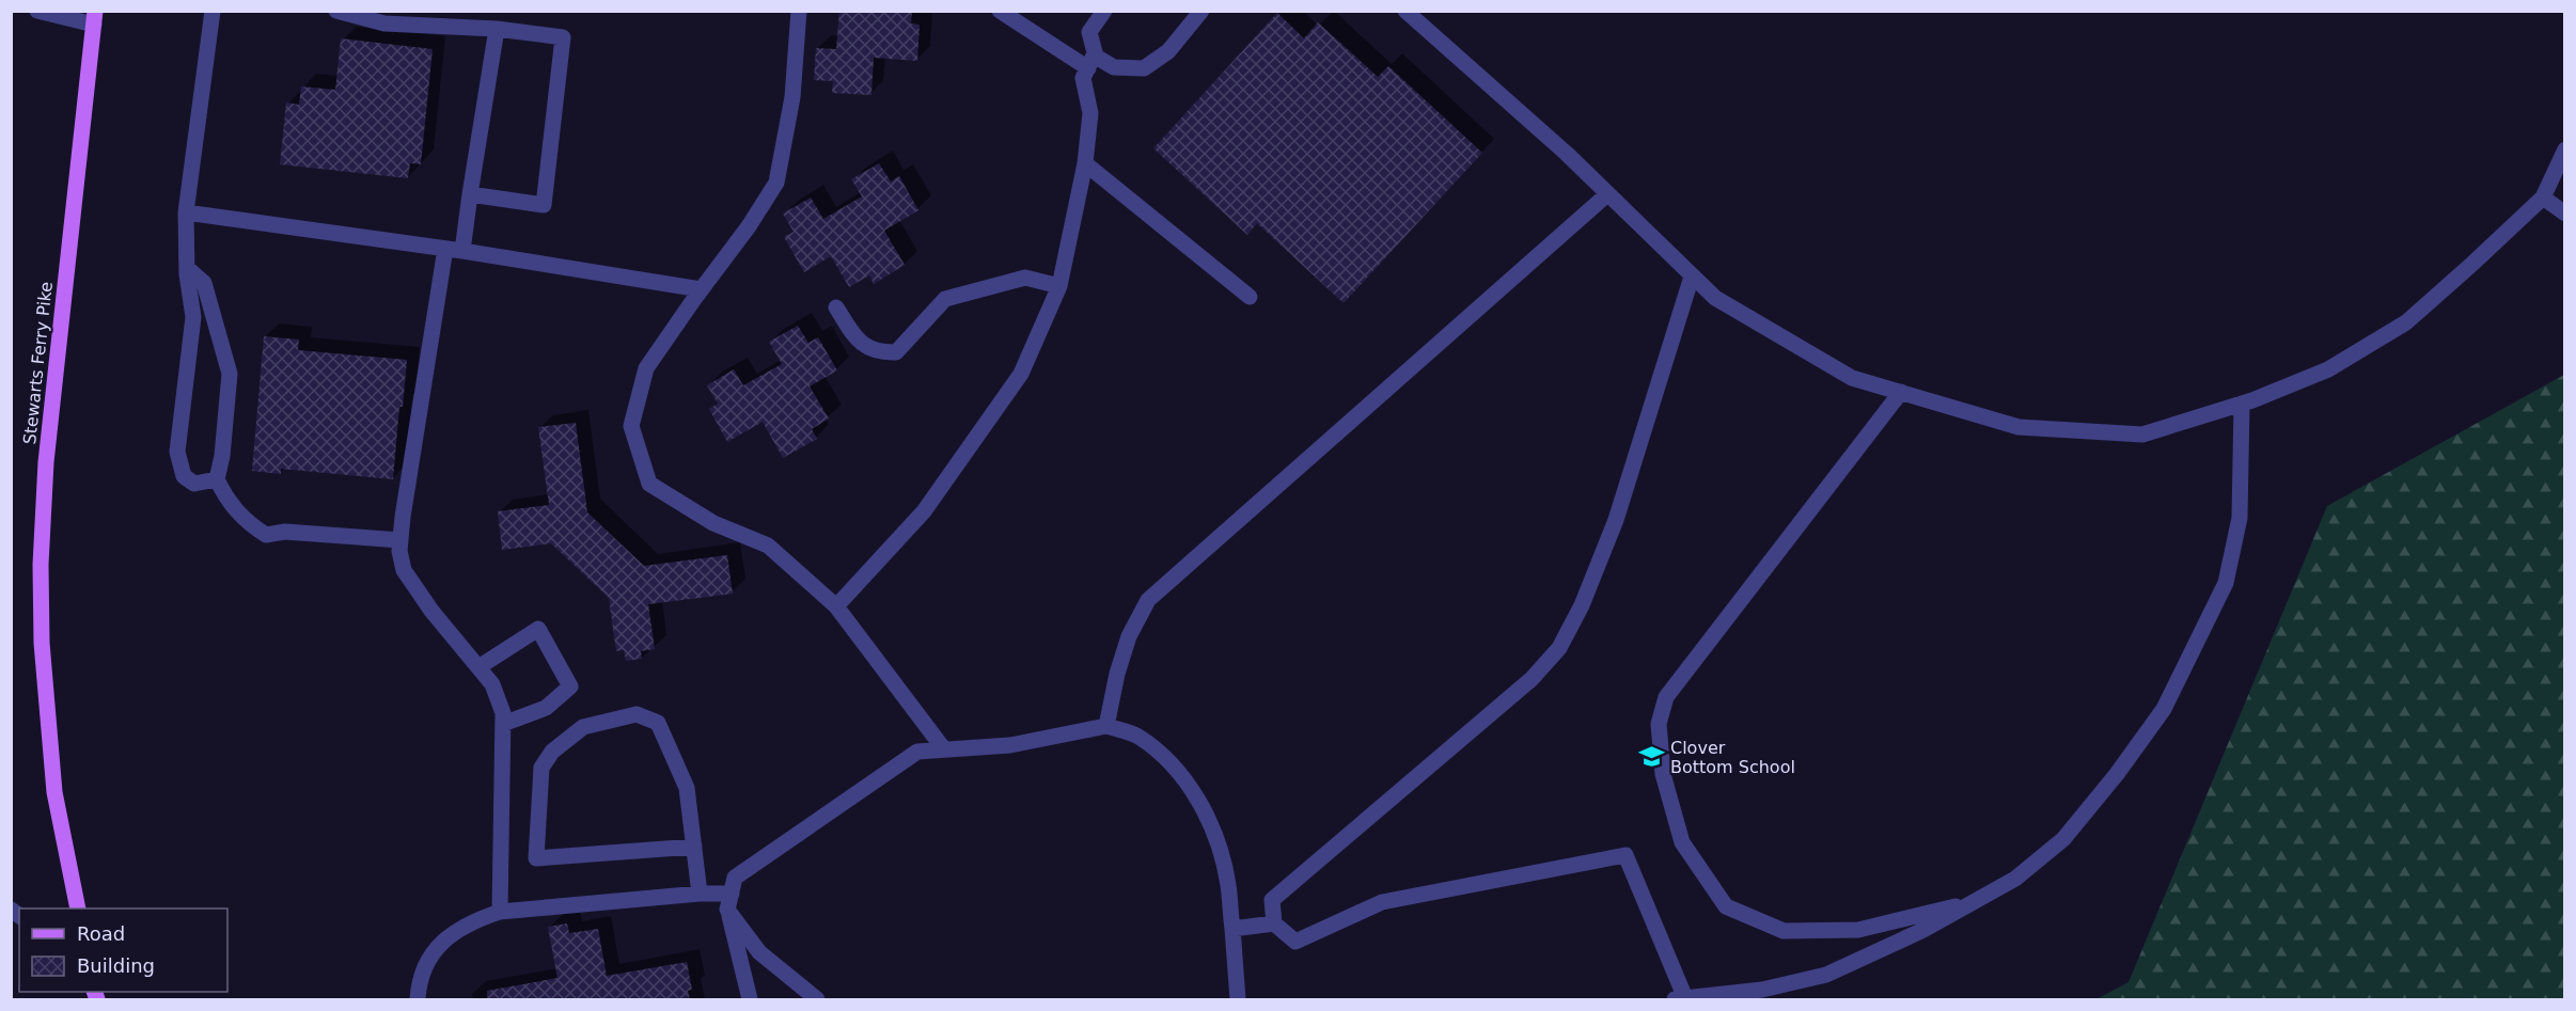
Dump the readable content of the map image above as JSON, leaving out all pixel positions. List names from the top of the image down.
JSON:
{
  "streets": {
    "main road": ["Stewarts Ferry Pike"]
  },
  "places": {
    "school or university": ["Clover Bottom School"]
  },
  "legend": ["Road", "Building"]
}
